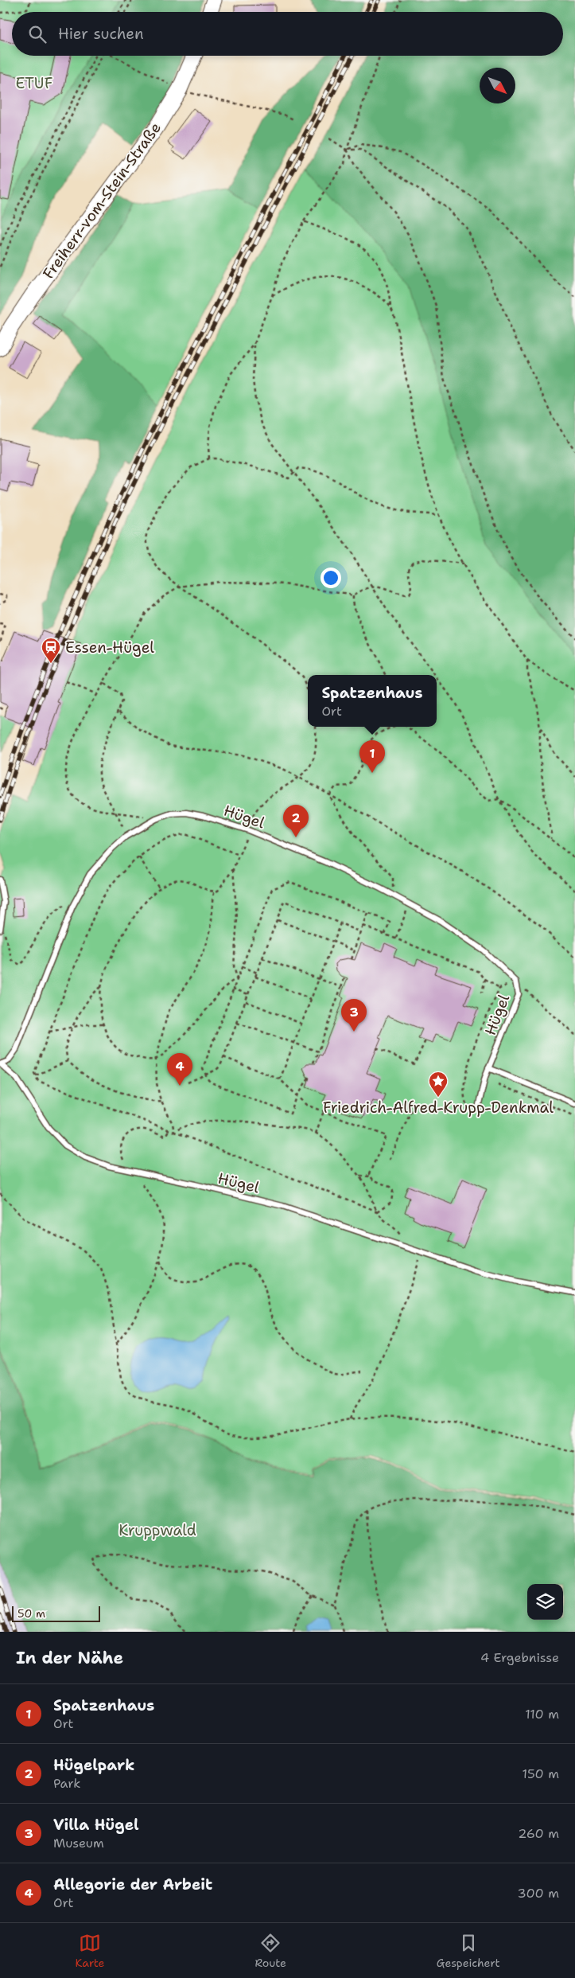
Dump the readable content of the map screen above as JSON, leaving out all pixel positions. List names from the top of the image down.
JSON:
{
  "streets": {
    "main road": ["Freiherr-vom-Stein-Straße"],
    "lane": ["Hügel"]
  },
  "parks": ["ETUF", "Kruppwald"],
  "places": {
    "station": ["Essen-Hügel"],
    "place": ["Friedrich-Alfred-Krupp-Denkmal"]
  },
  "scale_bar": "50 m",
  "north": "bottom right",
  "page": {
    "search": "Hier suchen",
    "popup": ["Spatzenhaus", "Ort"],
    "pins": [
      "1",
      "2",
      "3",
      "4"
    ],
    "scale": "50 m",
    "heading": ["In der Nähe", "4 Ergebnisse"],
    "list": [
      {
        "mark": "1",
        "name": "Spatzenhaus",
        "note": "Ort",
        "value": "110 m"
      },
      {
        "mark": "2",
        "name": "Hügelpark",
        "note": "Park",
        "value": "150 m"
      },
      {
        "mark": "3",
        "name": "Villa Hügel",
        "note": "Museum",
        "value": "260 m"
      },
      {
        "mark": "4",
        "name": "Allegorie der Arbeit",
        "note": "Ort",
        "value": "300 m"
      }
    ],
    "nav": ["Karte", "Route", "Gespeichert"]
  }
}
